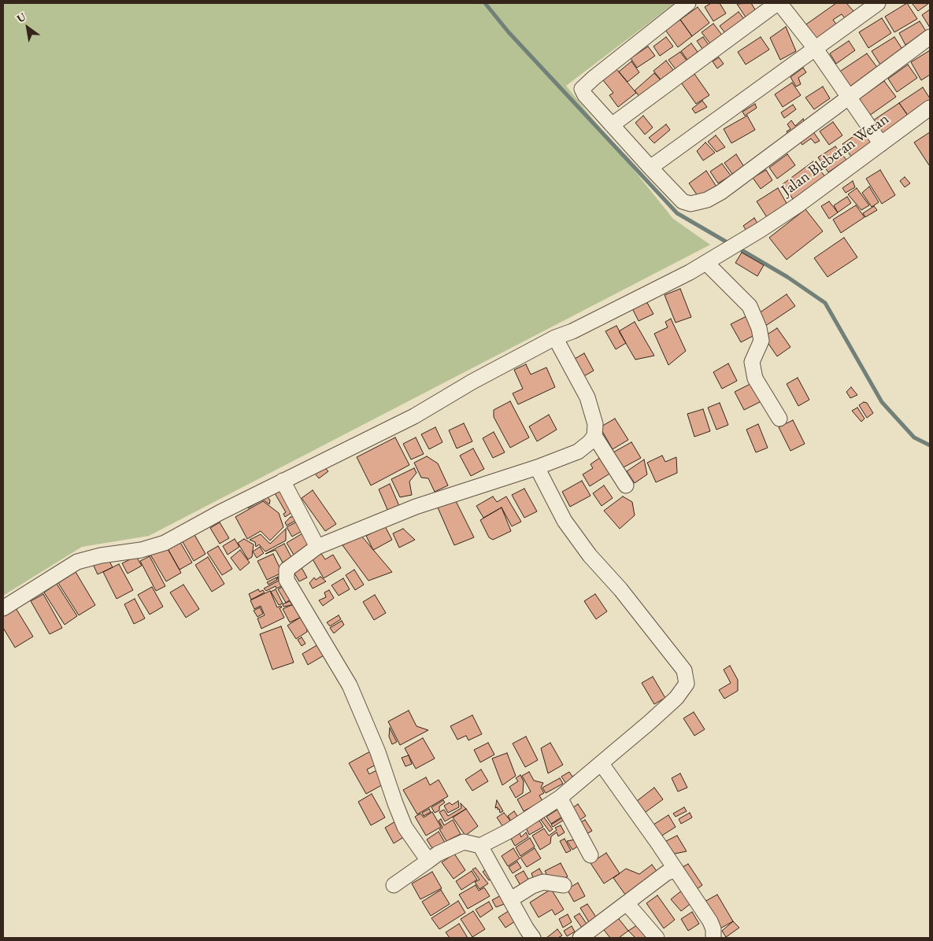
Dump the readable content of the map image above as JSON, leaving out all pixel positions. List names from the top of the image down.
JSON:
{
  "streets": {
    "street": ["Jalan Bleberan Wetan"]
  },
  "north": "top left"
}
